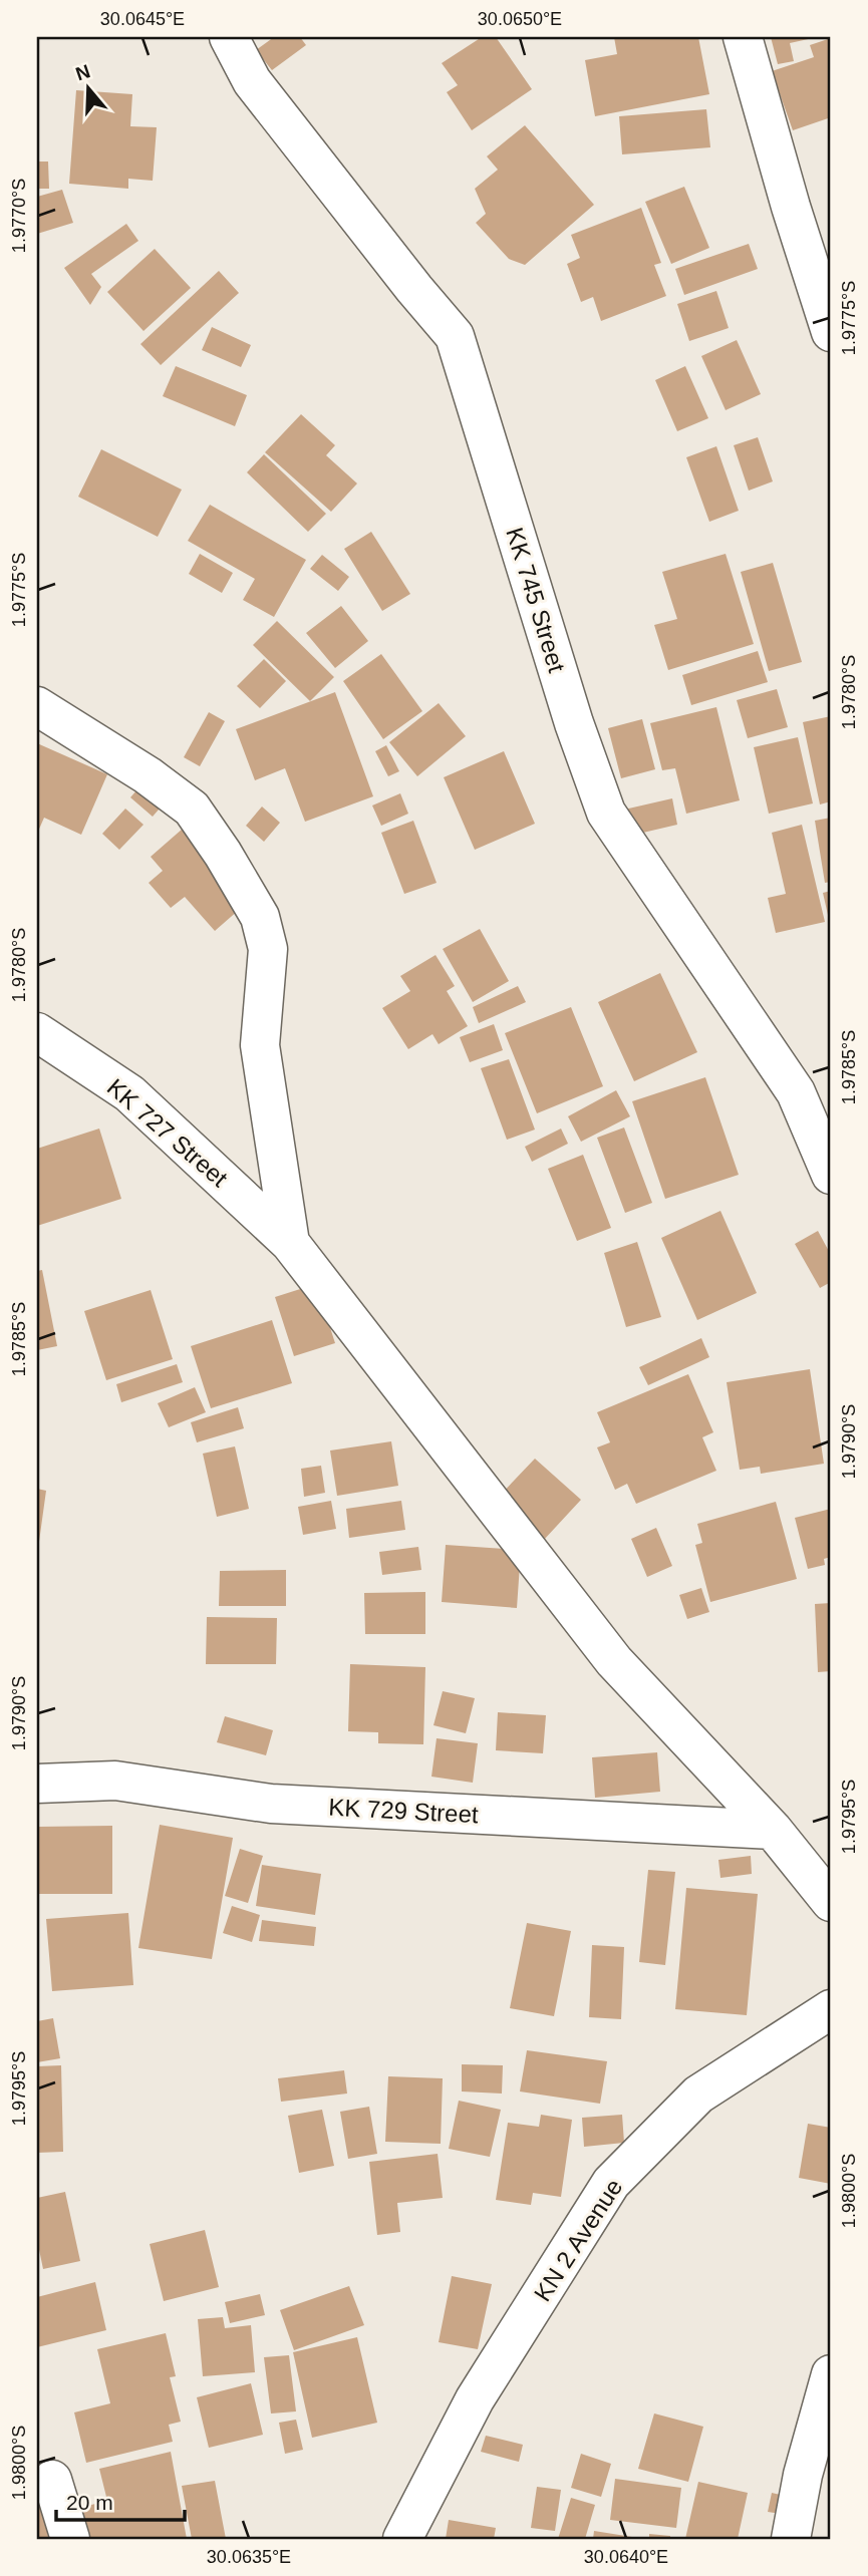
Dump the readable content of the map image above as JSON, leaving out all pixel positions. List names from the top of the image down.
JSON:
{
  "streets": {
    "street": [
      "KK 745 Street",
      "KK 727 Street",
      "KK 729 Street",
      "KN 2 Avenue"
    ]
  },
  "crossings": [
    ["KK 727 Street", "KK 729 Street"]
  ],
  "scale_bar": "20 m",
  "north": "top",
  "coordinates": [
    "30.0645°E",
    "30.0650°E",
    "1.9770°S",
    "1.9775°S",
    "1.9780°S",
    "1.9785°S",
    "1.9790°S",
    "1.9795°S",
    "1.9800°S",
    "30.0635°E",
    "30.0640°E"
  ]
}
